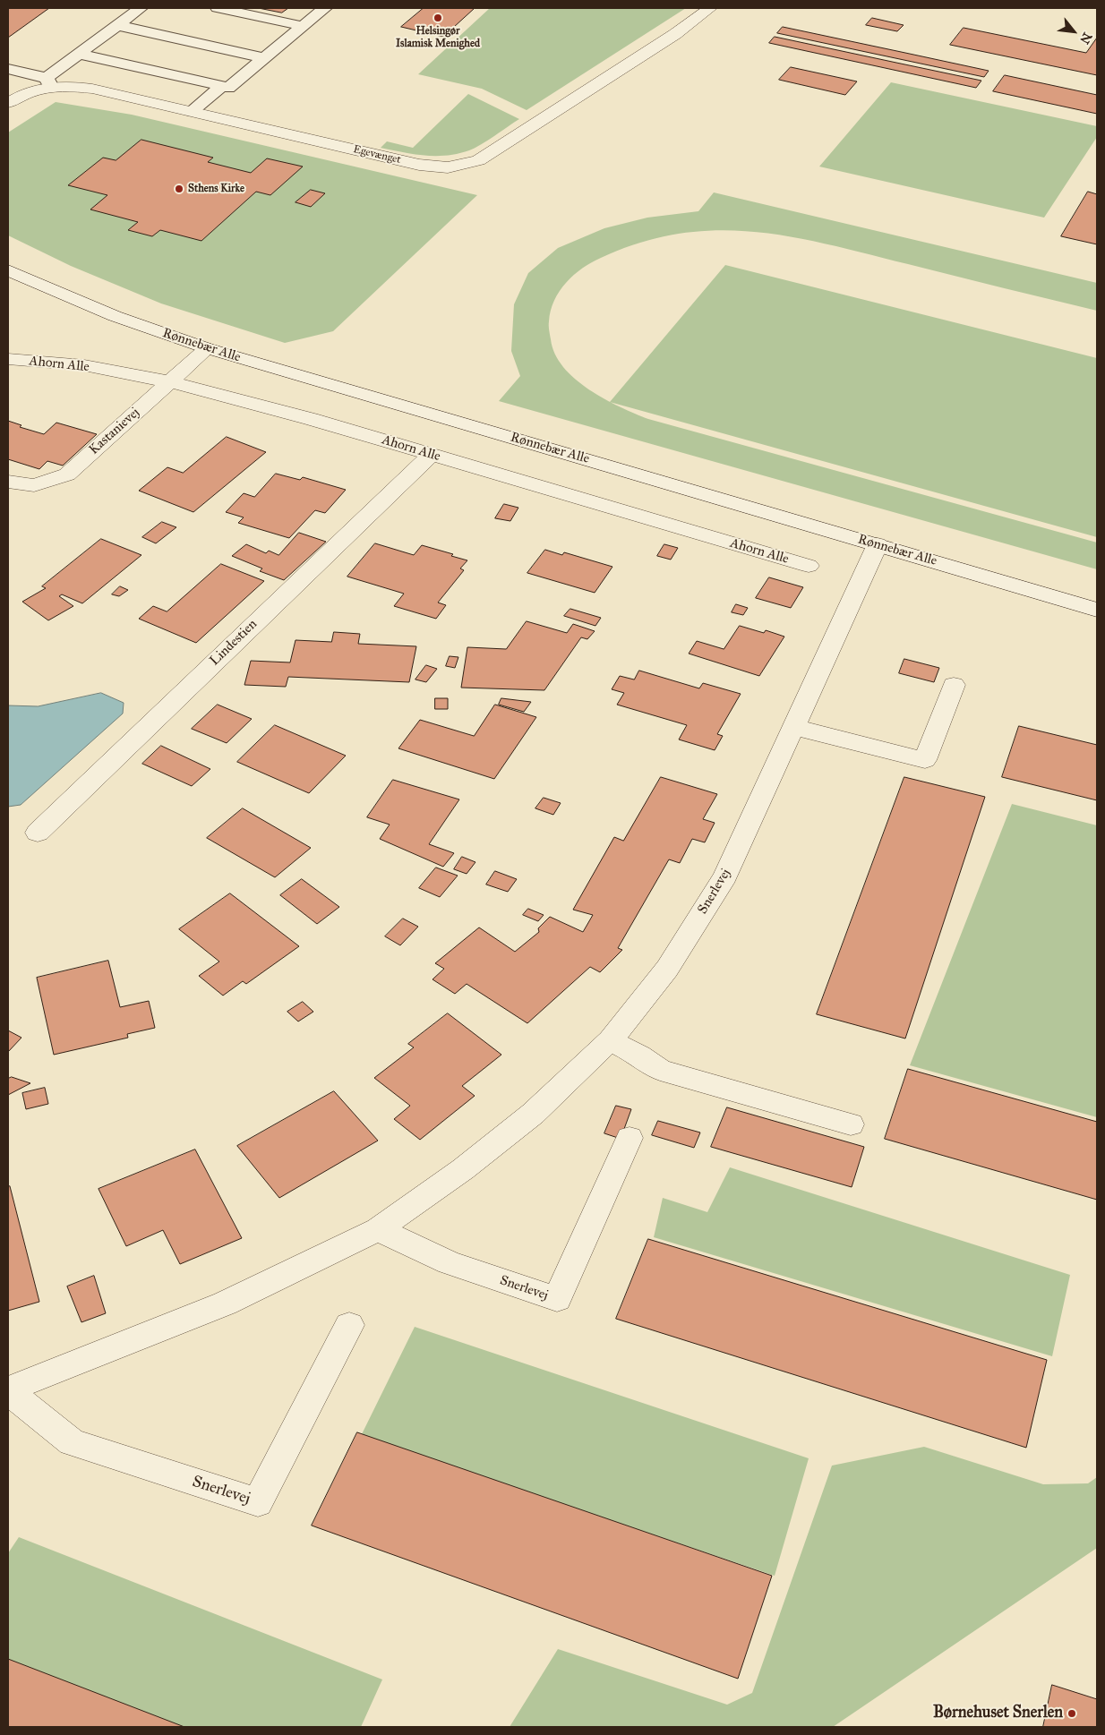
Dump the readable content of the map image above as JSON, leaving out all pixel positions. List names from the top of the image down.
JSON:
{
  "streets": {
    "street": [
      "Egevænget",
      "Rønnebær Alle",
      "Ahorn Alle",
      "Kastanievej",
      "Lindestien",
      "Snerlevej"
    ]
  },
  "crossings": [
    ["Rønnebær Alle", "Kastanievej"],
    ["Rønnebær Alle", "Snerlevej"],
    ["Ahorn Alle", "Kastanievej"],
    ["Ahorn Alle", "Lindestien"]
  ],
  "places": ["Helsingør Islamisk Menighed", "Sthens Kirke", "Børnehuset Snerlen"],
  "north": "bottom right"
}
